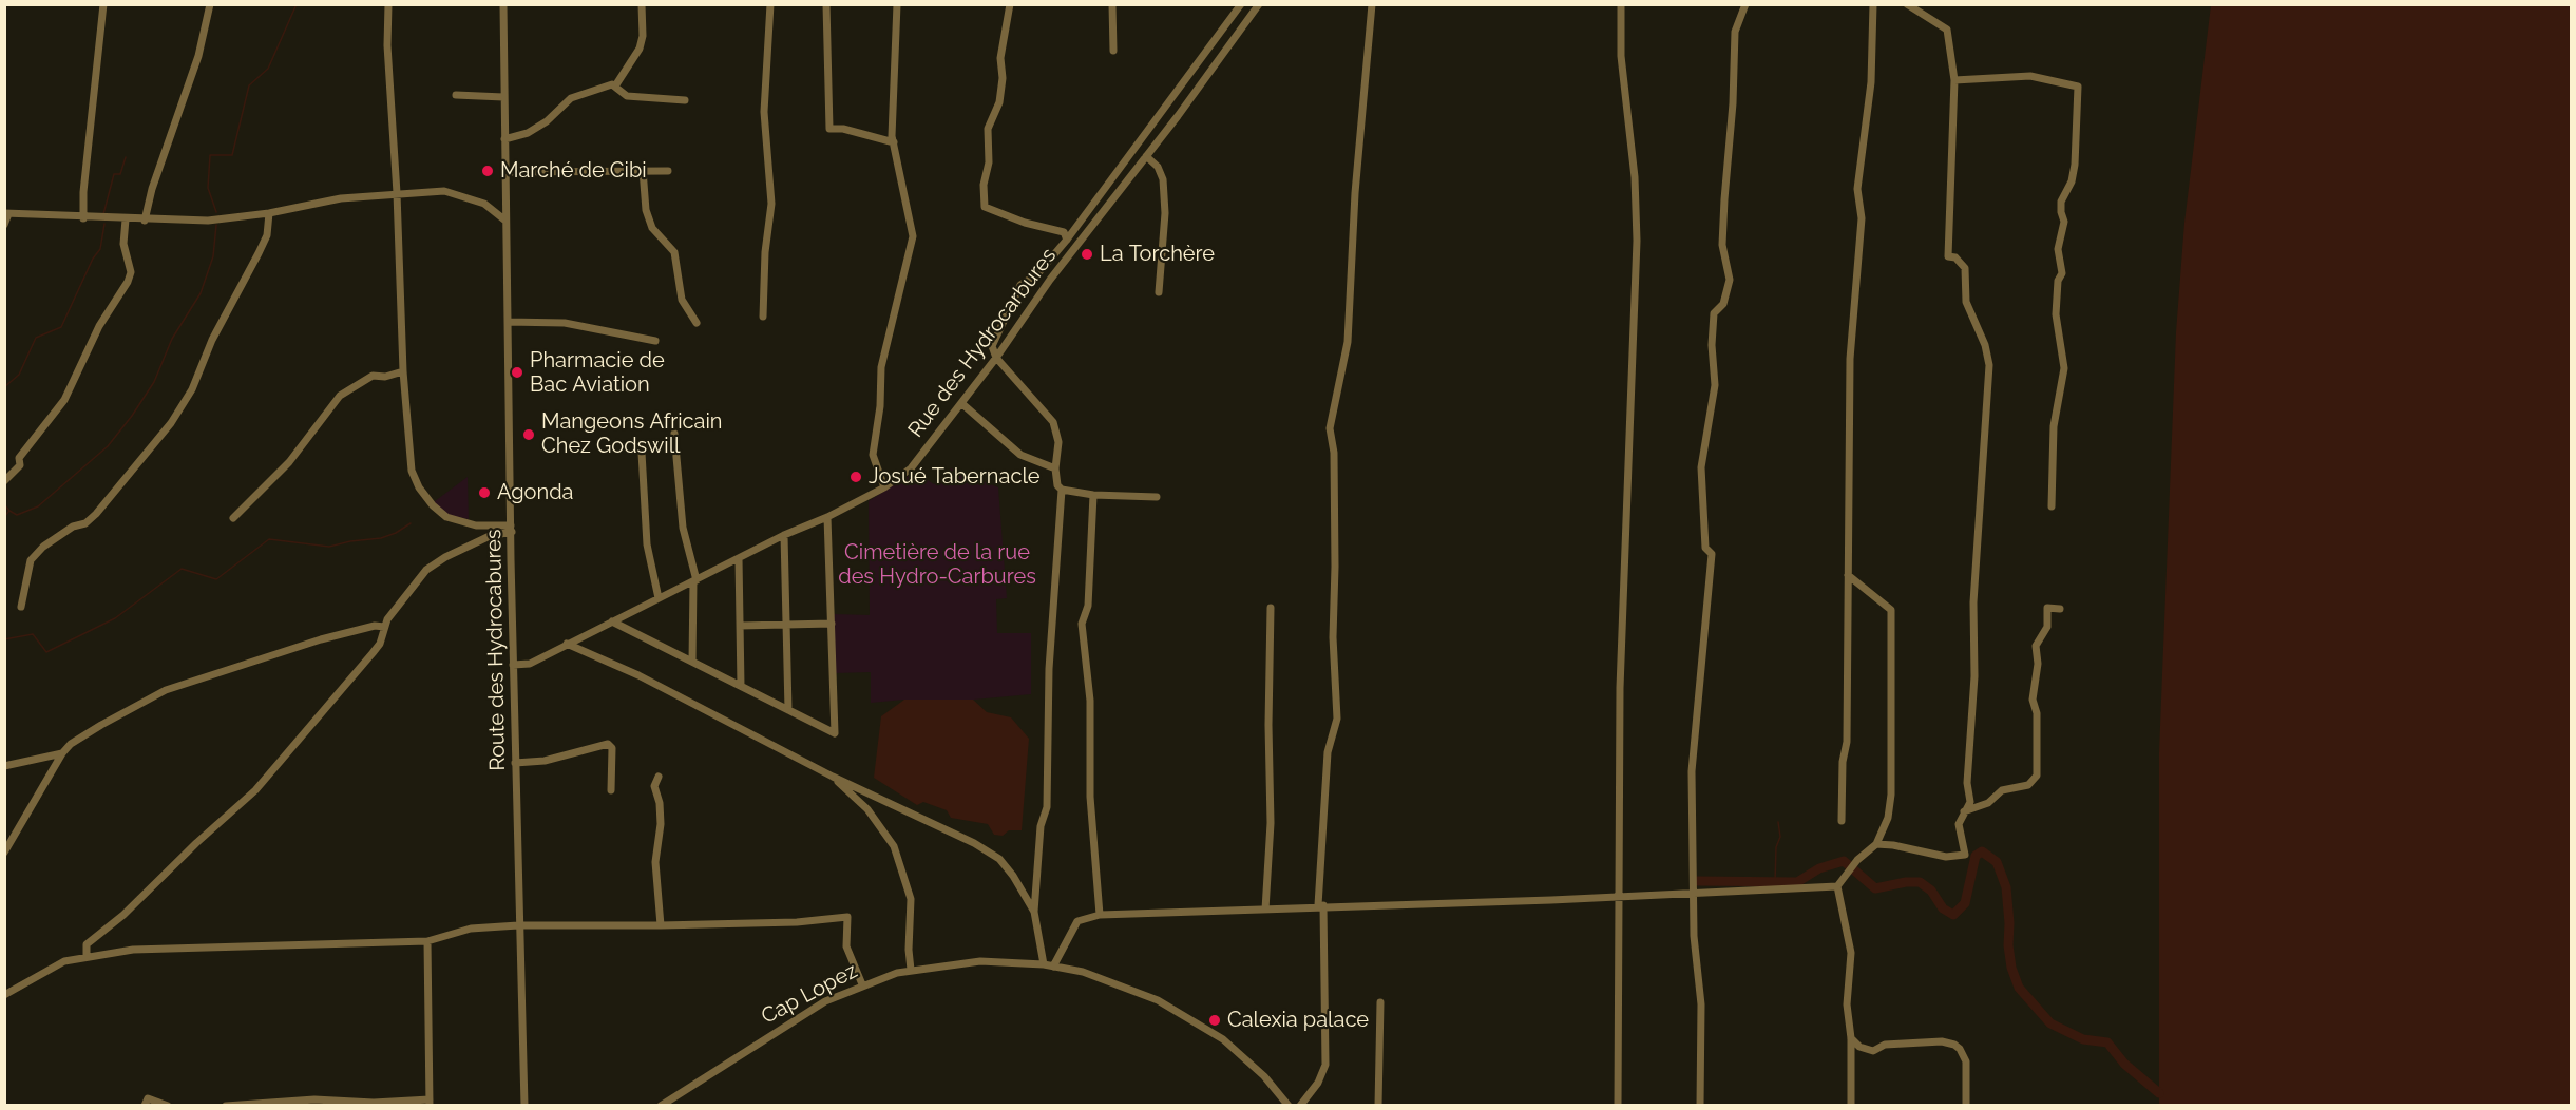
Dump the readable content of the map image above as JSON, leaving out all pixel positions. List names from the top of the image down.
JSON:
{
  "streets": {
    "street": ["Rue des Hydrocarbures", "Route des Hydrocabures", "Cap Lopez"]
  },
  "crossings": [
    ["Rue des Hydrocarbures", "Route des Hydrocabures"]
  ],
  "parks": ["Cimetière de la rue des Hydro-Carbures"],
  "places": [
    "Marché de Cibi",
    "La Torchère",
    "Pharmacie de Bac Aviation",
    "Mangeons Africain Chez Godswill",
    "Josué Tabernacle",
    "Agonda",
    "Calexia palace"
  ]
}
